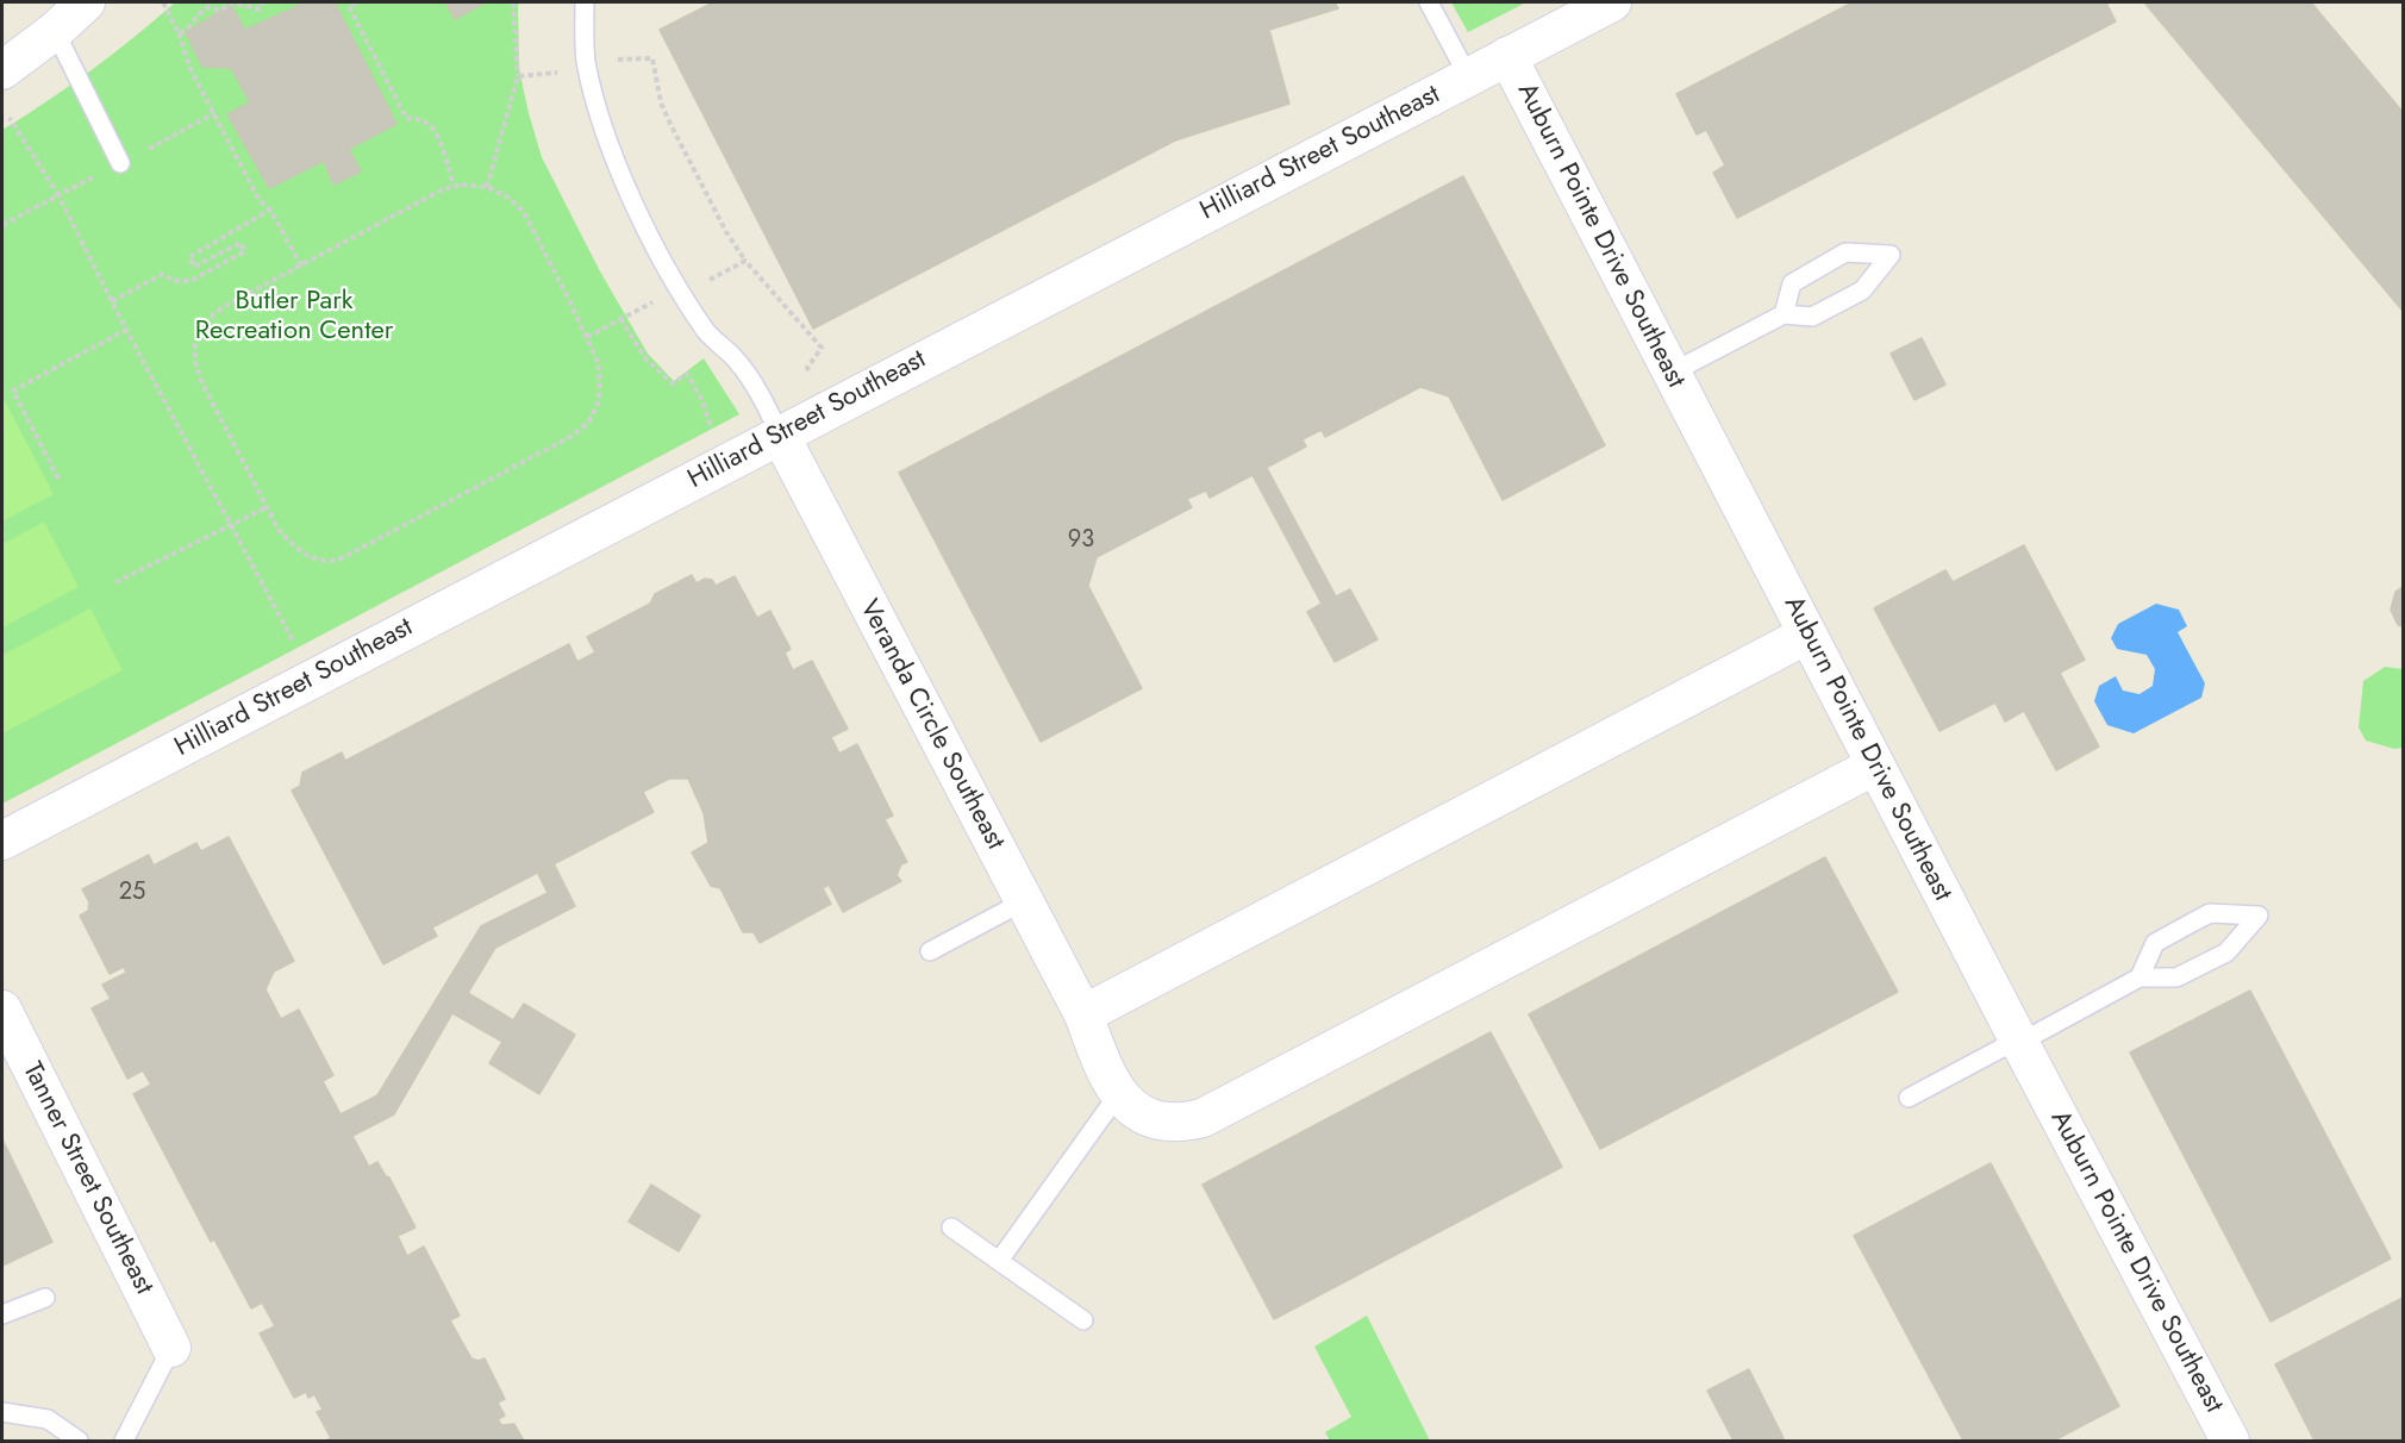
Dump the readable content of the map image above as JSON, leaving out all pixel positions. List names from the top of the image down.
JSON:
{
  "streets": {
    "street": [
      "Hilliard Street Southeast",
      "Auburn Pointe Drive Southeast",
      "Veranda Circle Southeast",
      "Tanner Street Southeast"
    ]
  },
  "crossings": [
    ["Hilliard Street Southeast", "Auburn Pointe Drive Southeast"],
    ["Hilliard Street Southeast", "Veranda Circle Southeast"],
    ["Auburn Pointe Drive Southeast", "Veranda Circle Southeast"]
  ],
  "parks": ["Butler Park Recreation Center"],
  "house_numbers": ["93", "25"]
}
